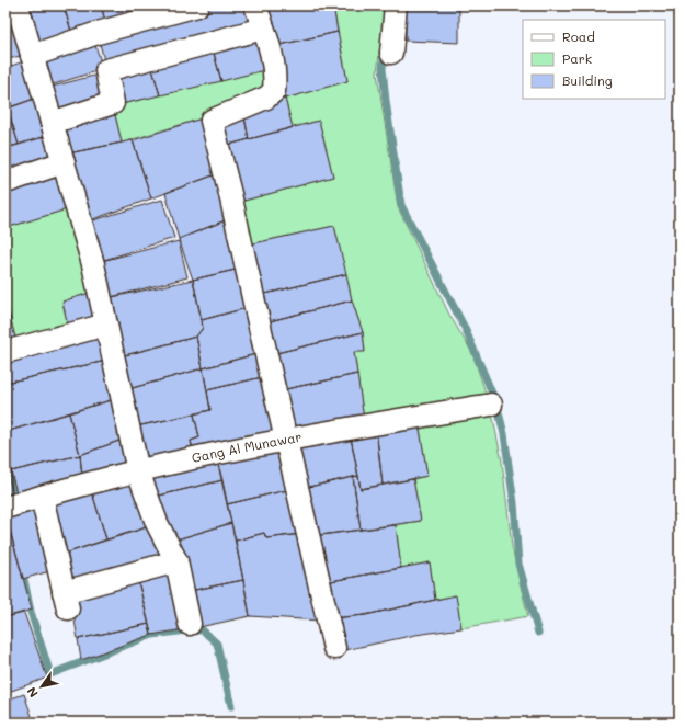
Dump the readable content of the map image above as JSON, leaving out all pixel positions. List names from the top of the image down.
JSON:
{
  "streets": {
    "street": ["Gang Al Munawar"]
  },
  "legend": ["Road", "Park", "Building"],
  "north": "bottom left"
}
